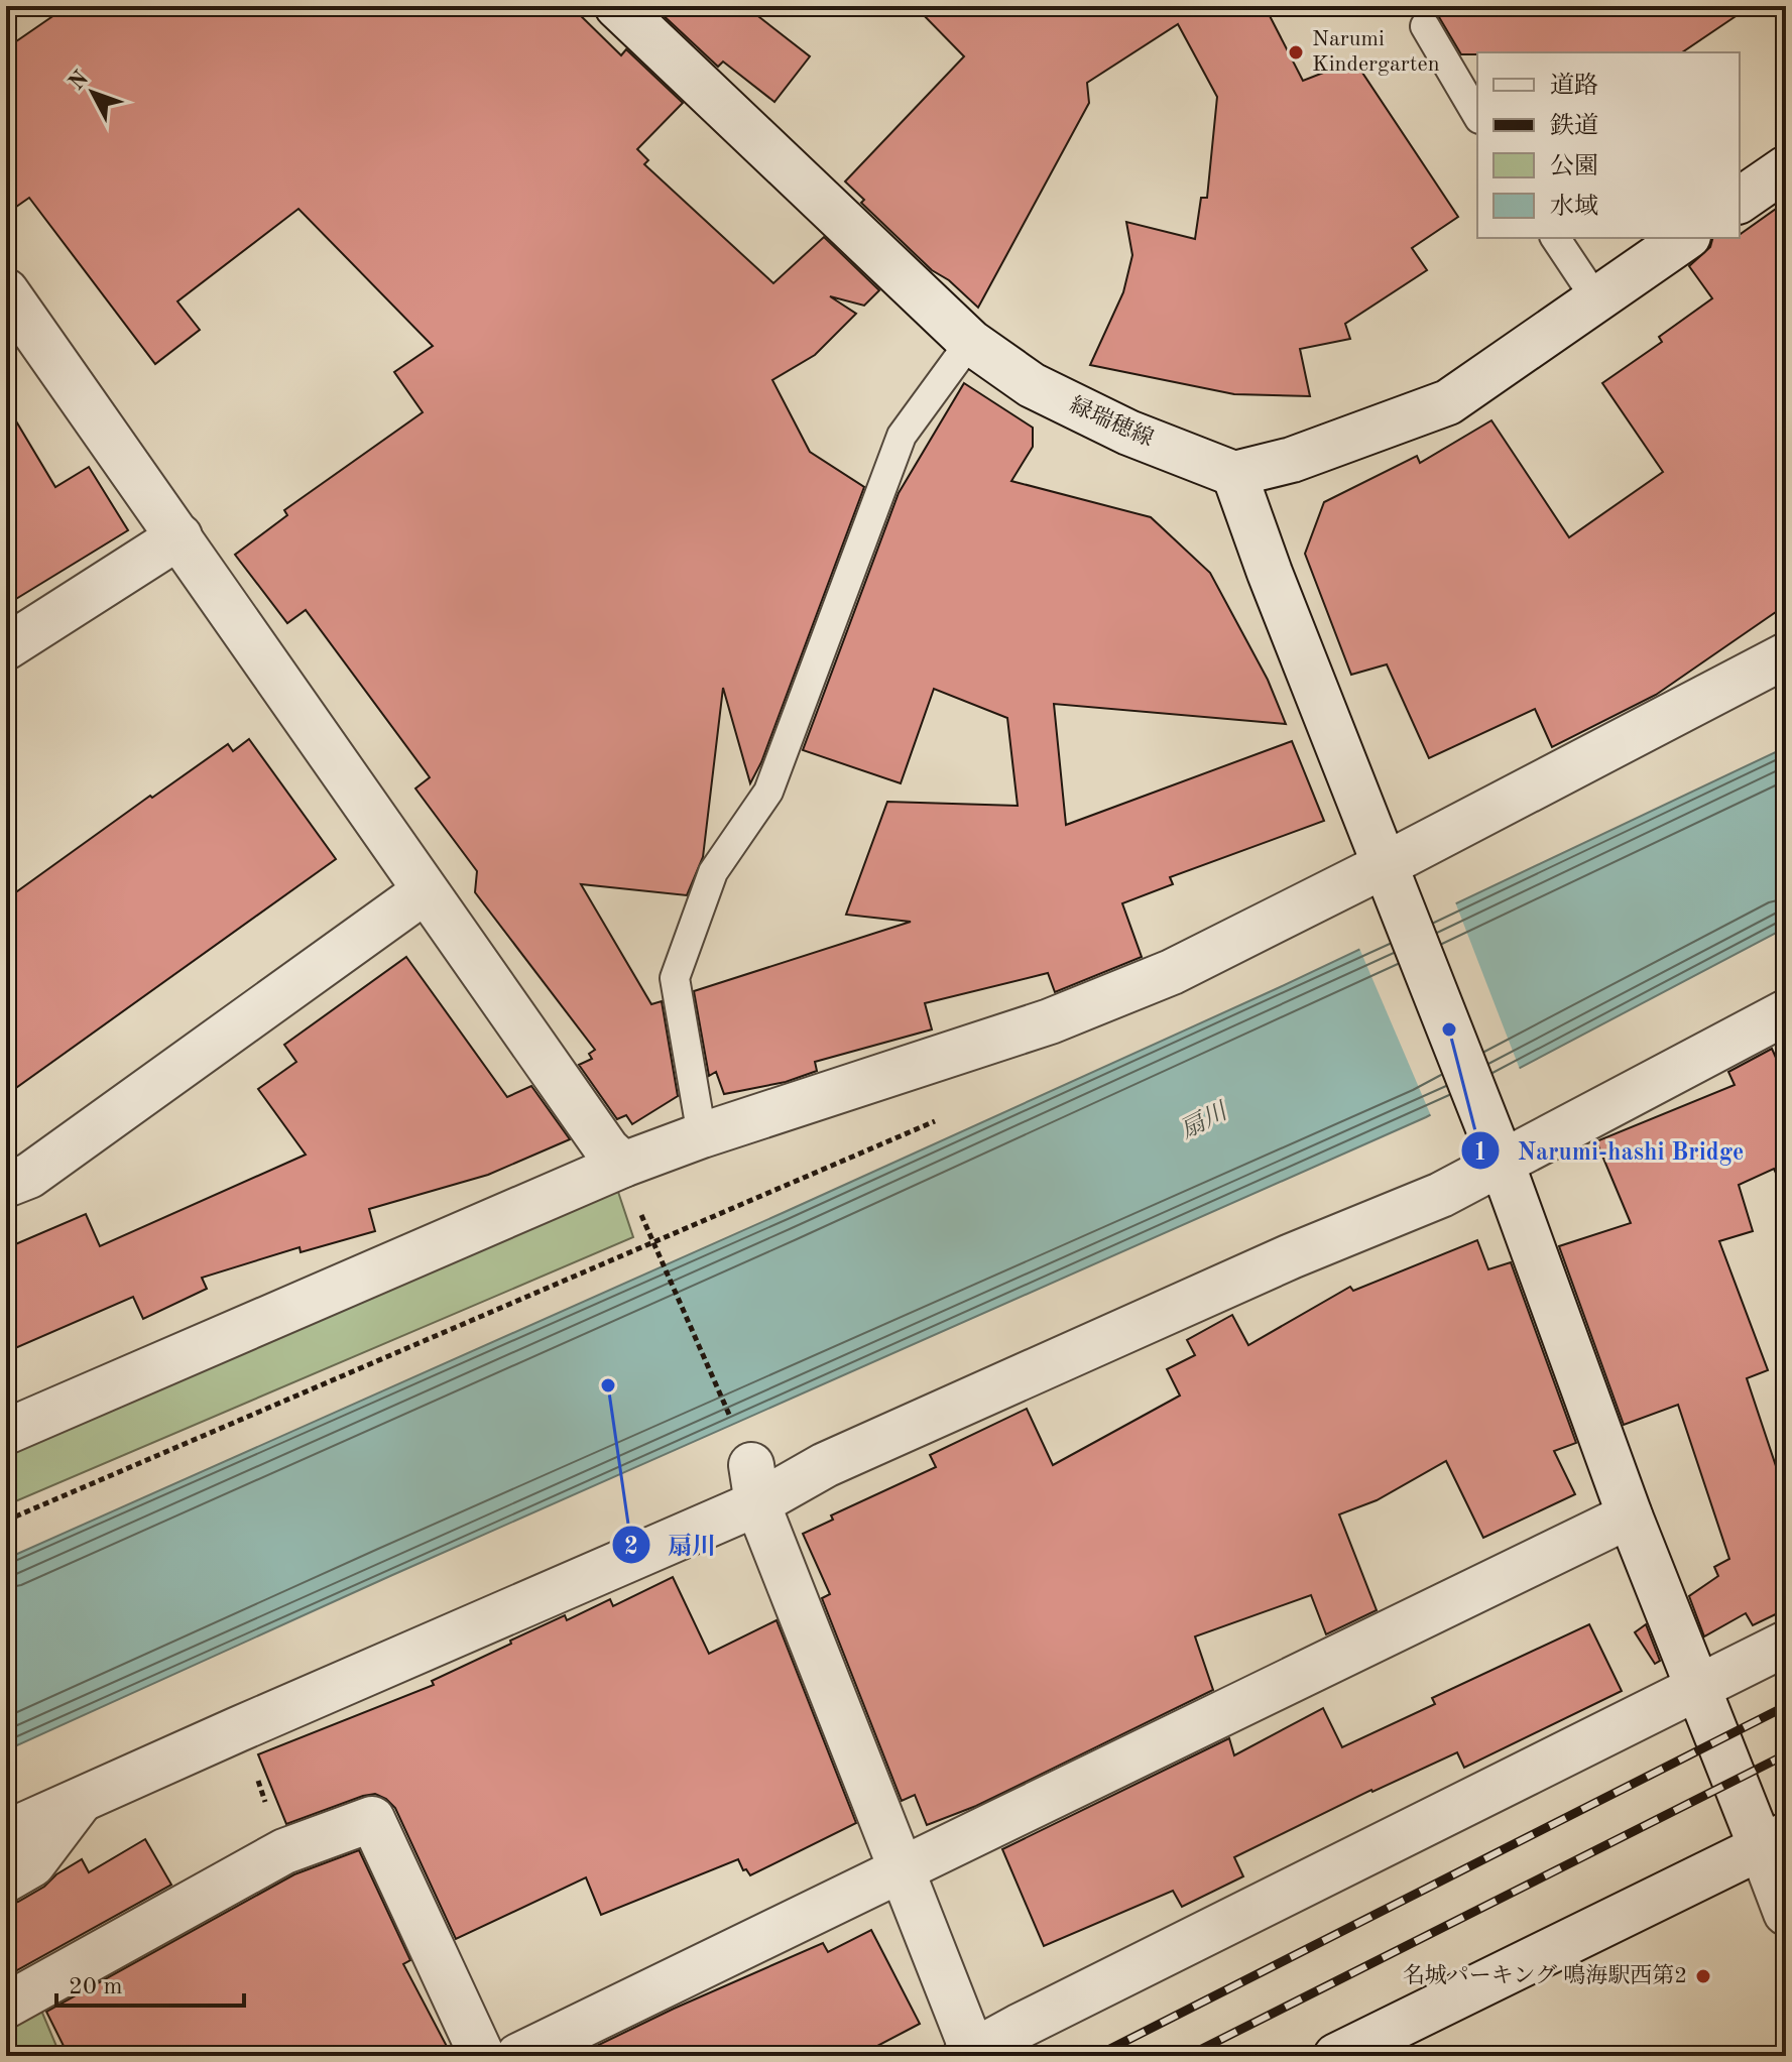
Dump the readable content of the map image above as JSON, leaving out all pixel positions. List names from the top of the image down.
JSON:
{
  "streets": {
    "street": ["緑瑞穂線"]
  },
  "water": ["扇川"],
  "places": [
    "Narumi Kindergarten",
    "Narumi-hashi Bridge",
    "扇川",
    "名城パーキング 鳴海駅西第2"
  ],
  "legend": [
    "道路",
    "鉄道",
    "公園",
    "水域"
  ],
  "scale_bar": "20 m",
  "north": "top left"
}
